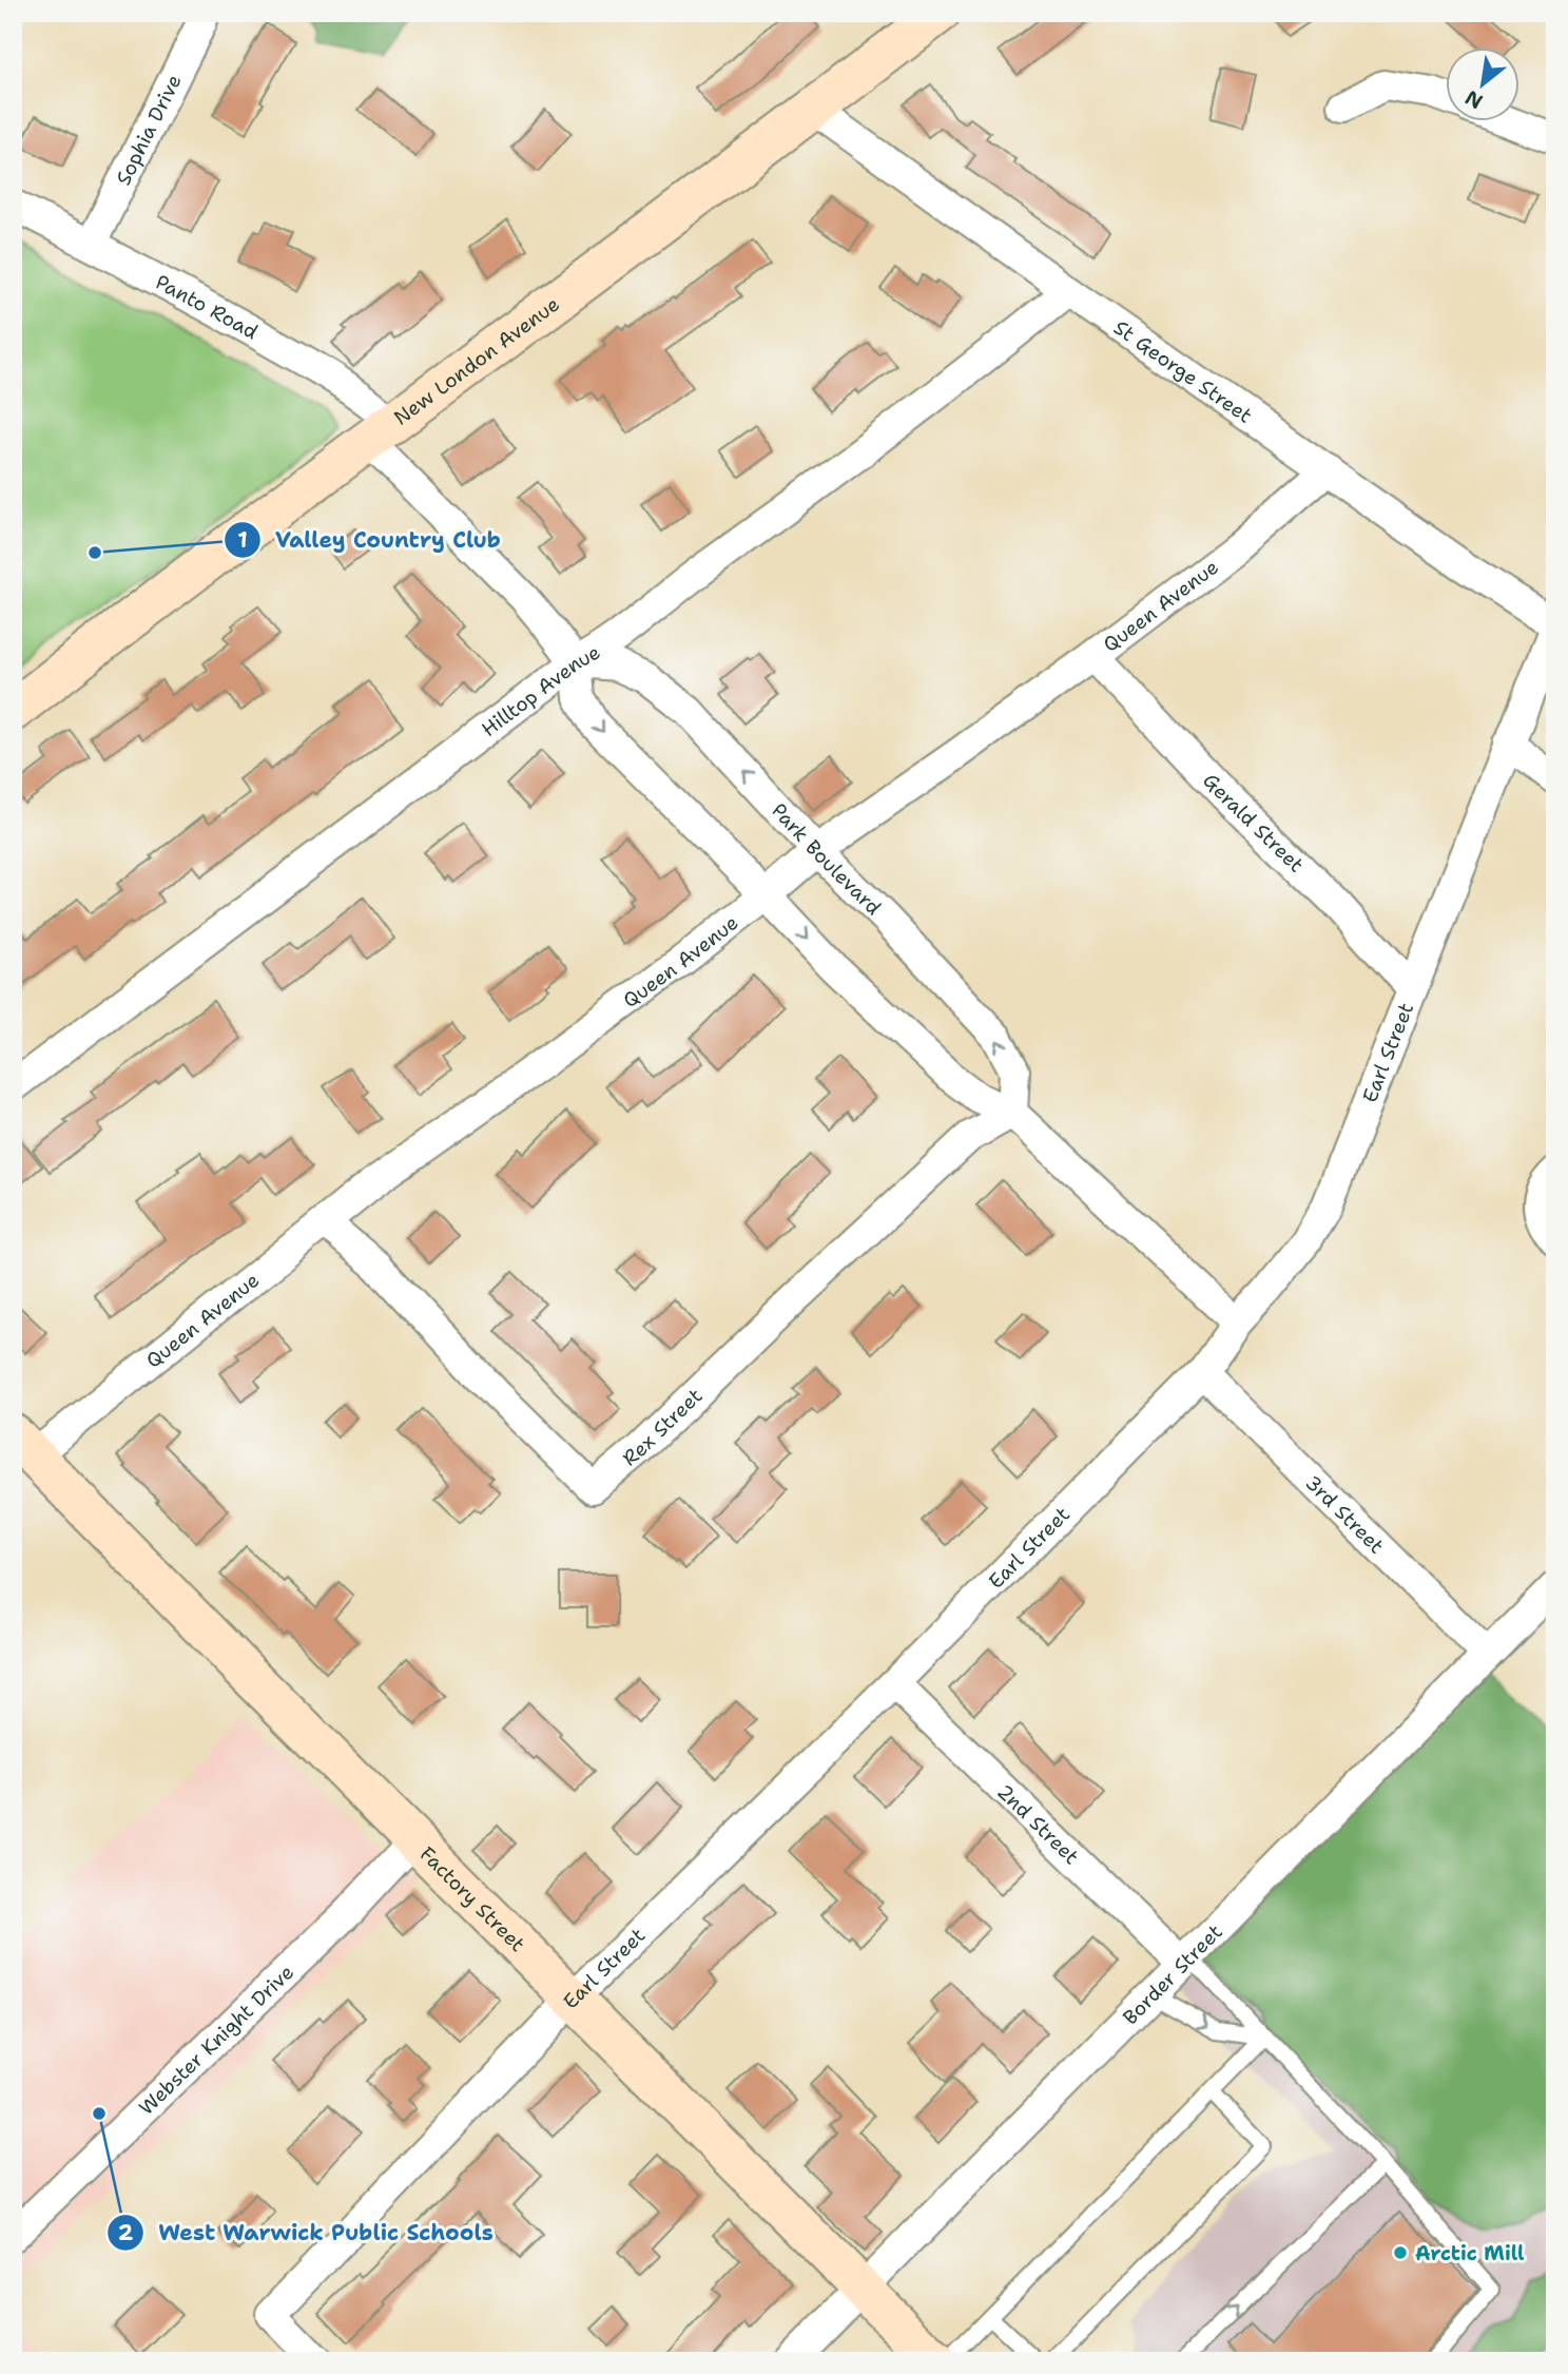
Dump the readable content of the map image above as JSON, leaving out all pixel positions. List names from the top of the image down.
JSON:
{
  "streets": {
    "street": [
      "Sophia Drive",
      "Panto Road",
      "New London Avenue",
      "St George Street",
      "Queen Avenue",
      "Hilltop Avenue",
      "Gerald Street",
      "Park Boulevard",
      "Earl Street",
      "Rex Street",
      "3rd Street",
      "2nd Street",
      "Factory Street",
      "Border Street",
      "Webster Knight Drive"
    ]
  },
  "crossings": [
    ["Sophia Drive", "Panto Road"],
    ["Panto Road", "New London Avenue"],
    ["New London Avenue", "St George Street"],
    ["St George Street", "Queen Avenue"],
    ["St George Street", "Hilltop Avenue"],
    ["St George Street", "Earl Street"],
    ["Queen Avenue", "Gerald Street"],
    ["Queen Avenue", "Park Boulevard"],
    ["Queen Avenue", "Rex Street"],
    ["Queen Avenue", "Factory Street"],
    ["Hilltop Avenue", "Park Boulevard"],
    ["Gerald Street", "Earl Street"],
    ["Park Boulevard", "Rex Street"],
    ["Earl Street", "3rd Street"],
    ["Earl Street", "2nd Street"],
    ["Earl Street", "Factory Street"],
    ["3rd Street", "Border Street"],
    ["2nd Street", "Border Street"],
    ["Factory Street", "Border Street"],
    ["Factory Street", "Webster Knight Drive"]
  ],
  "places": ["Valley Country Club", "West Warwick Public Schools", "Arctic Mill"],
  "north": "bottom left"
}
